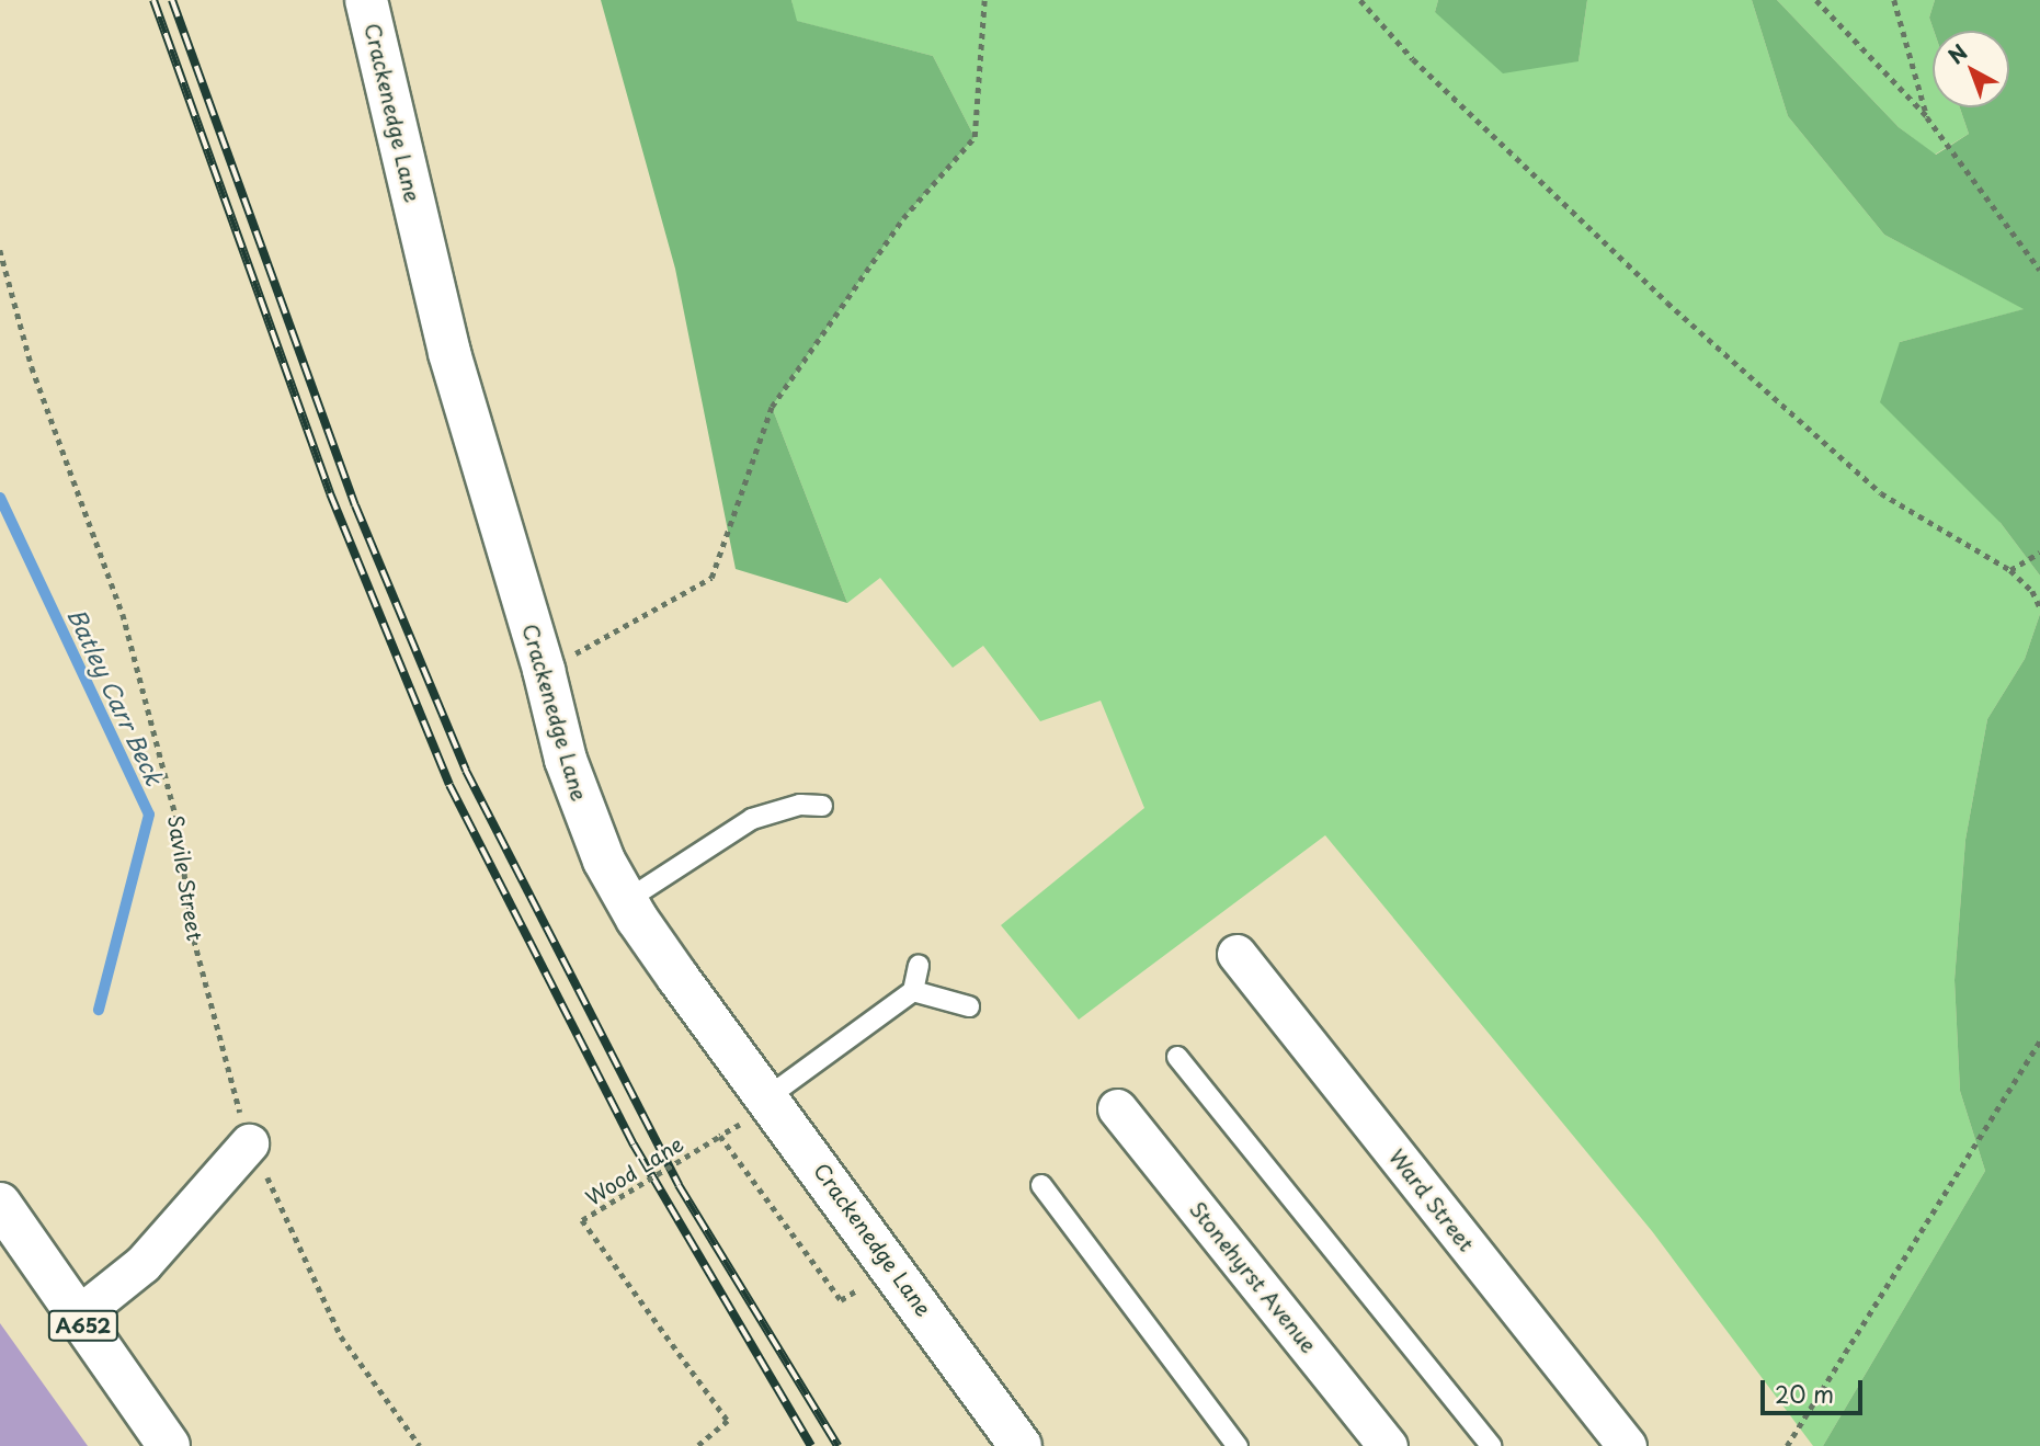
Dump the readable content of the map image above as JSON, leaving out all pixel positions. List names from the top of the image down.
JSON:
{
  "streets": {
    "street": [
      "Crackenedge Lane",
      "Ward Street",
      "Stonehyrst Avenue",
      "A652"
    ],
    "path": ["Savile Street", "Wood Lane"]
  },
  "crossings": [
    ["Crackenedge Lane", "Wood Lane"]
  ],
  "water": ["Batley Carr Beck"],
  "scale_bar": "20 m",
  "north": "top left"
}
